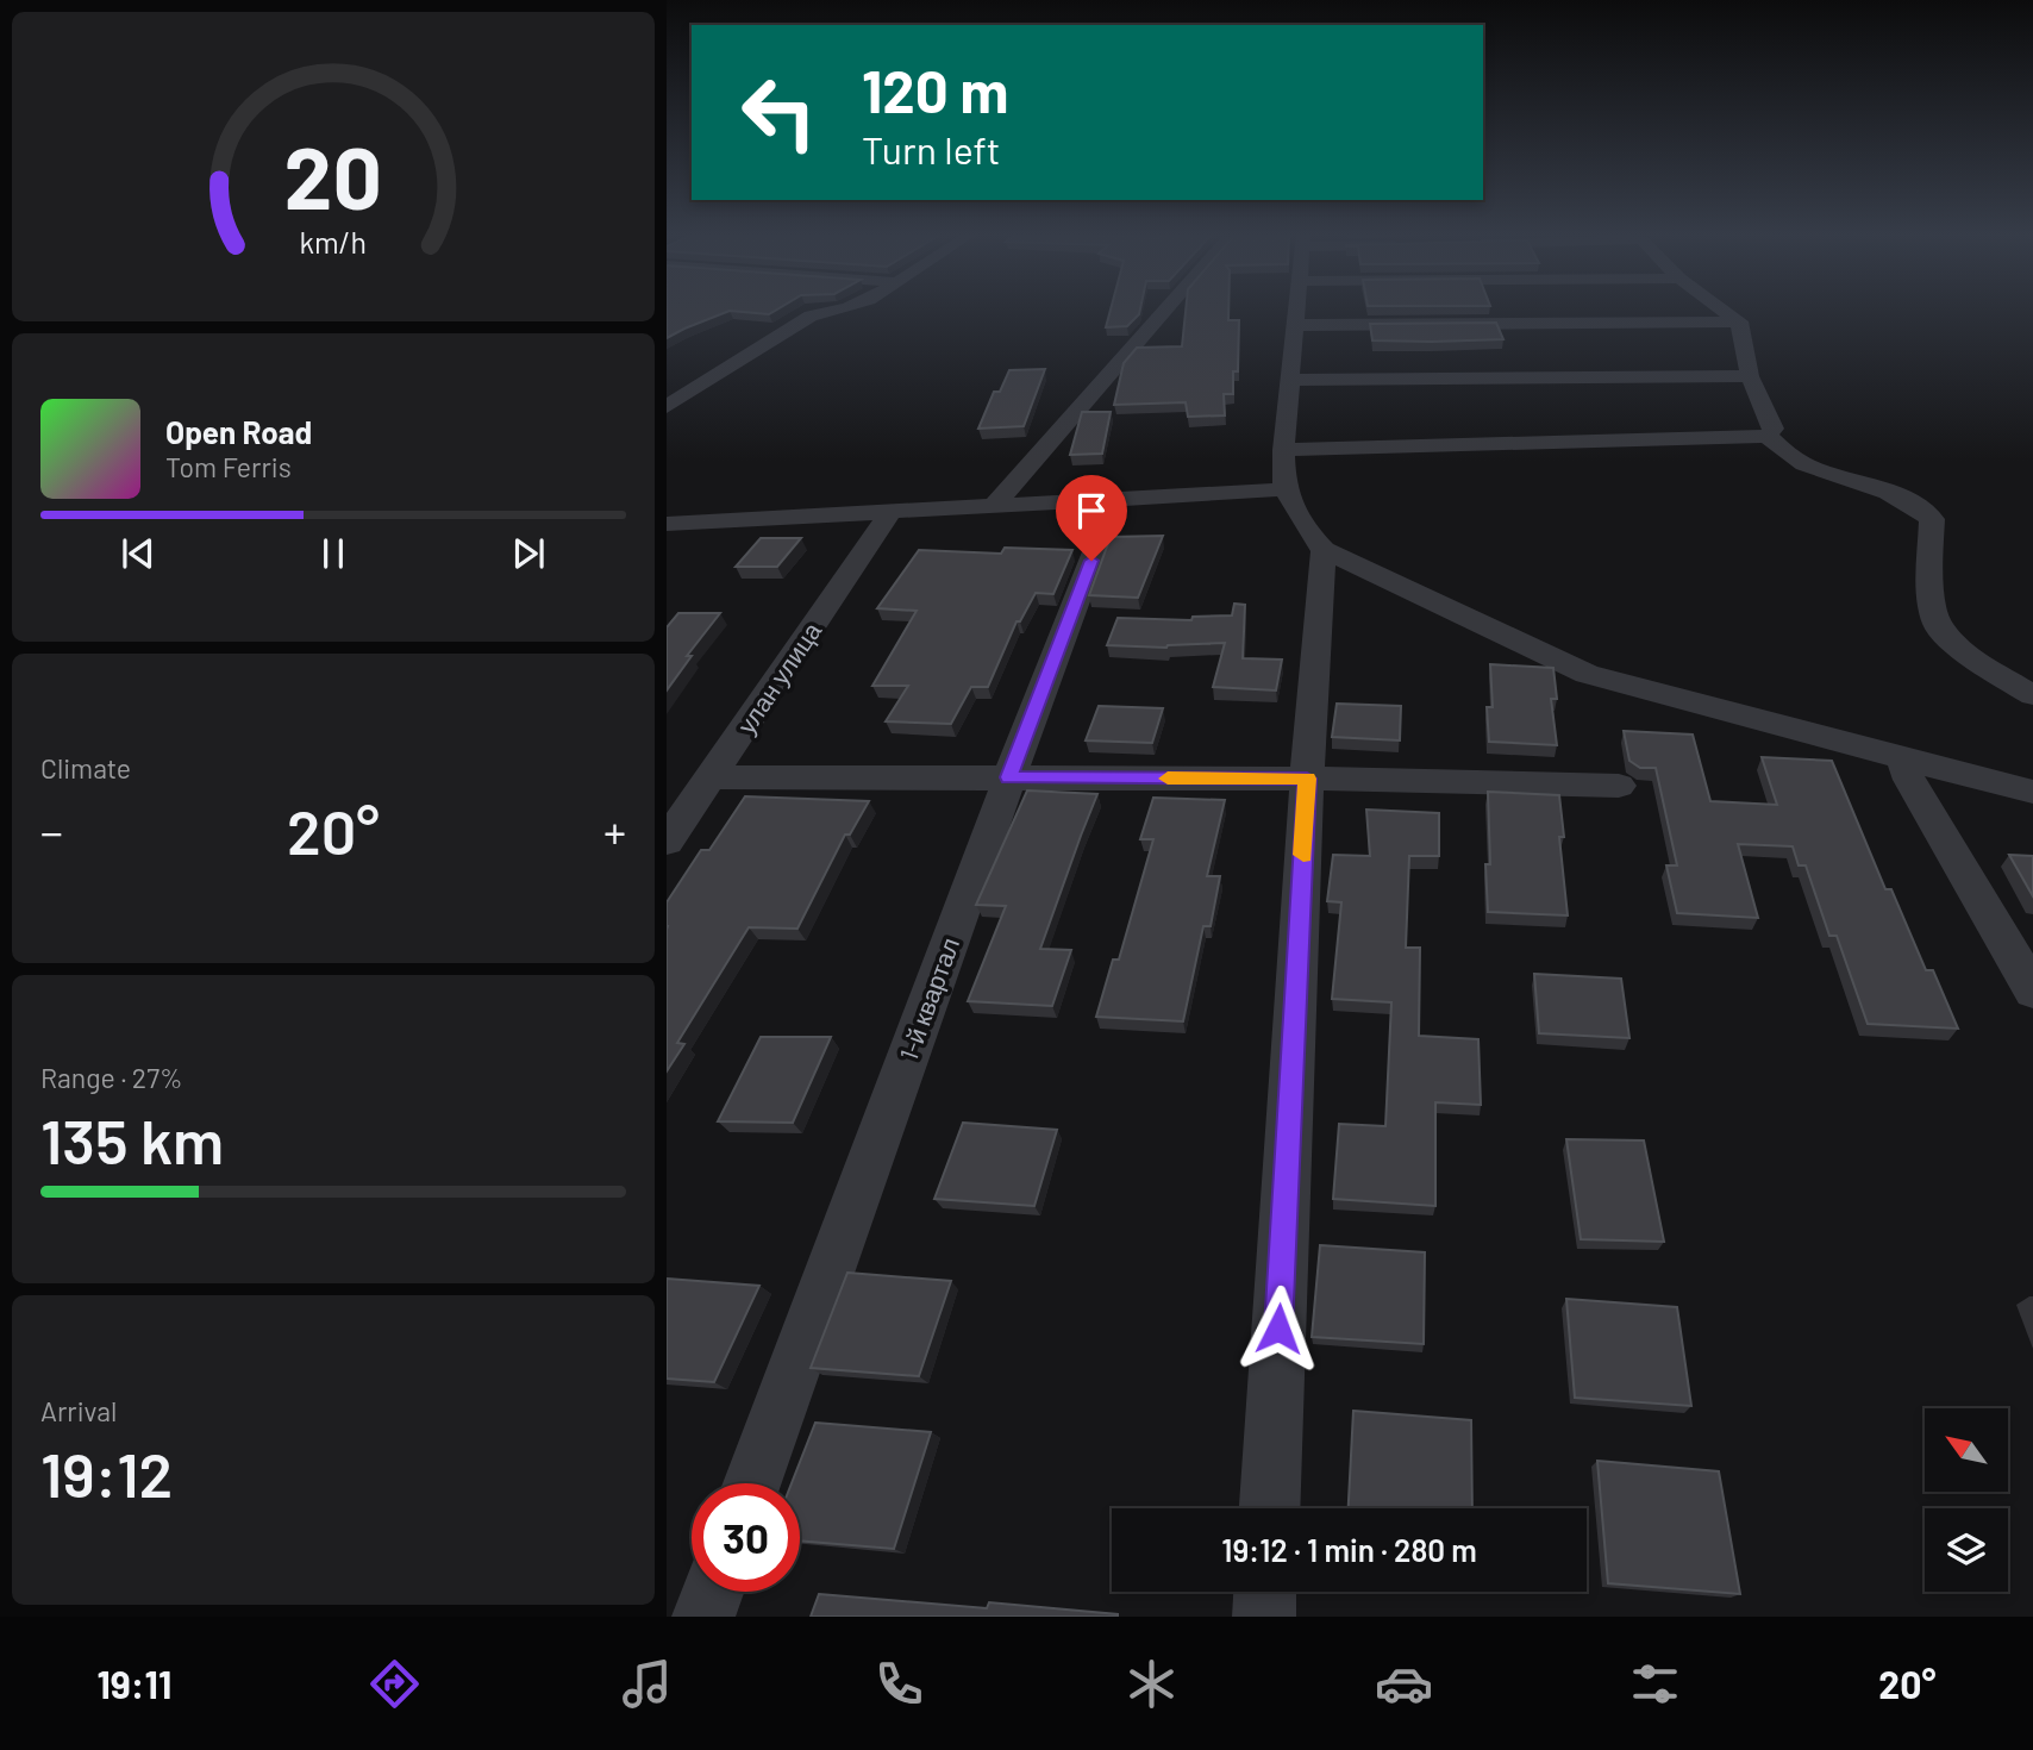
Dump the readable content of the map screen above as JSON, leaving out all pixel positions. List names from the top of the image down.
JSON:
{
  "streets": {
    "street": ["улан улица", "1-й квартал"]
  },
  "north": "top left",
  "page": {
    "turn": ["120 m", "Turn left"],
    "song": ["Open Road", "Tom Ferris"],
    "tile": [
      "Climate",
      ["Range · 27%", "135 km"],
      ["Arrival", "19:12"]
    ],
    "heat": ["−", "20°", "+"],
    "limit": "30",
    "trip": "19:12 · 1 min · 280 m",
    "tabs": ["19:11", "20°"],
    "gauge": ["20", "km/h"]
  }
}
